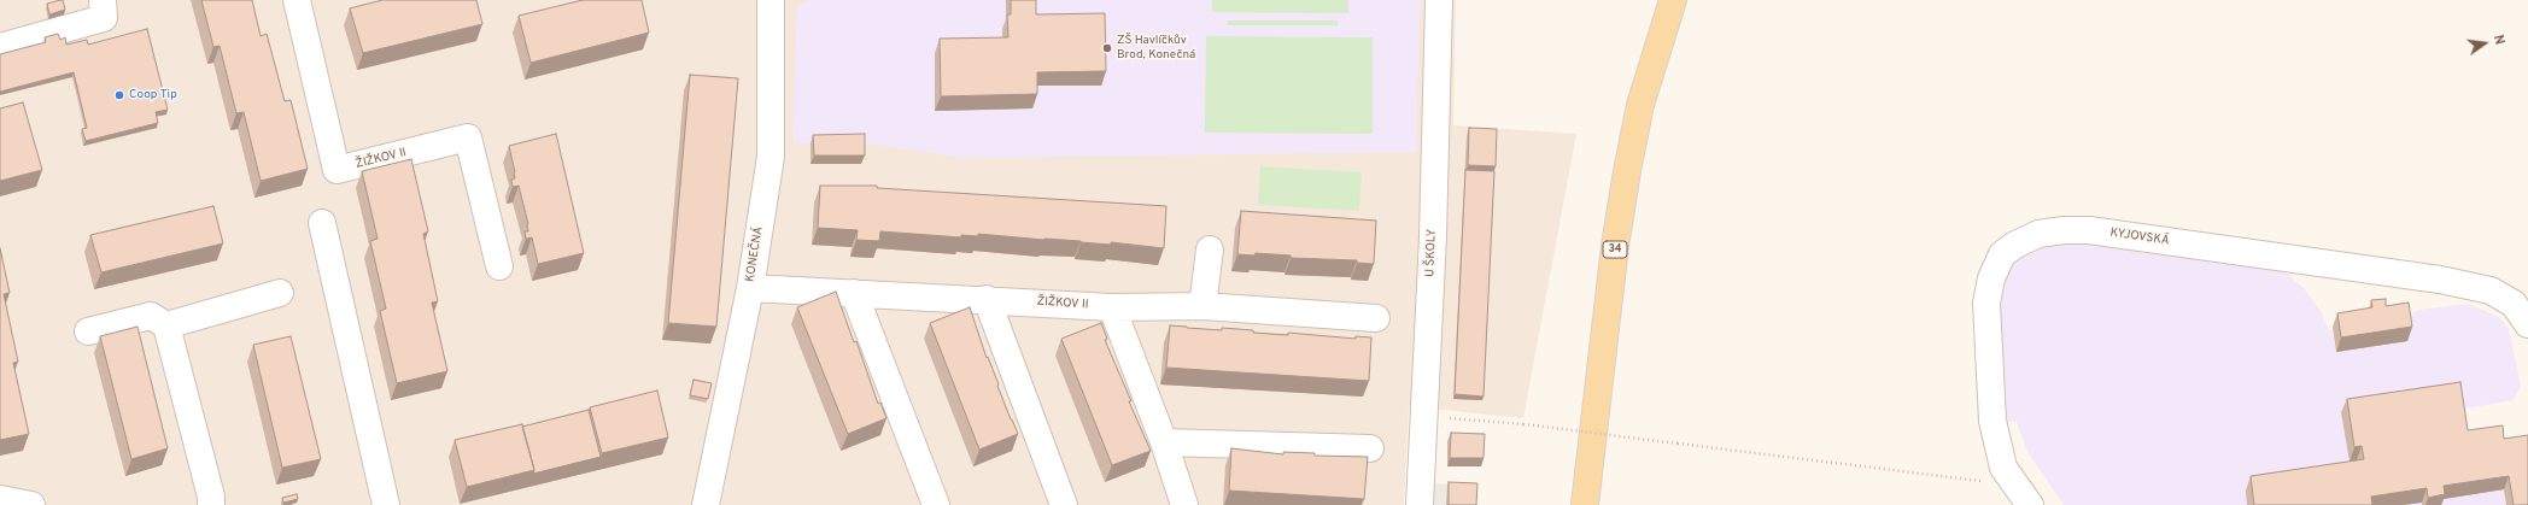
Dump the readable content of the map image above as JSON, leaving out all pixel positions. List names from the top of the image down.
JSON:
{
  "streets": {
    "main road": ["34"],
    "street": [
      "ŽIŽKOV II",
      "KYJOVSKÁ",
      "U ŠKOLY",
      "KONEČNÁ"
    ]
  },
  "crossings": [
    ["ŽIŽKOV II", "KONEČNÁ"]
  ],
  "places": ["ZŠ Havlíčkův Brod, Konečná", "Coop Tip"],
  "north": "right"
}
